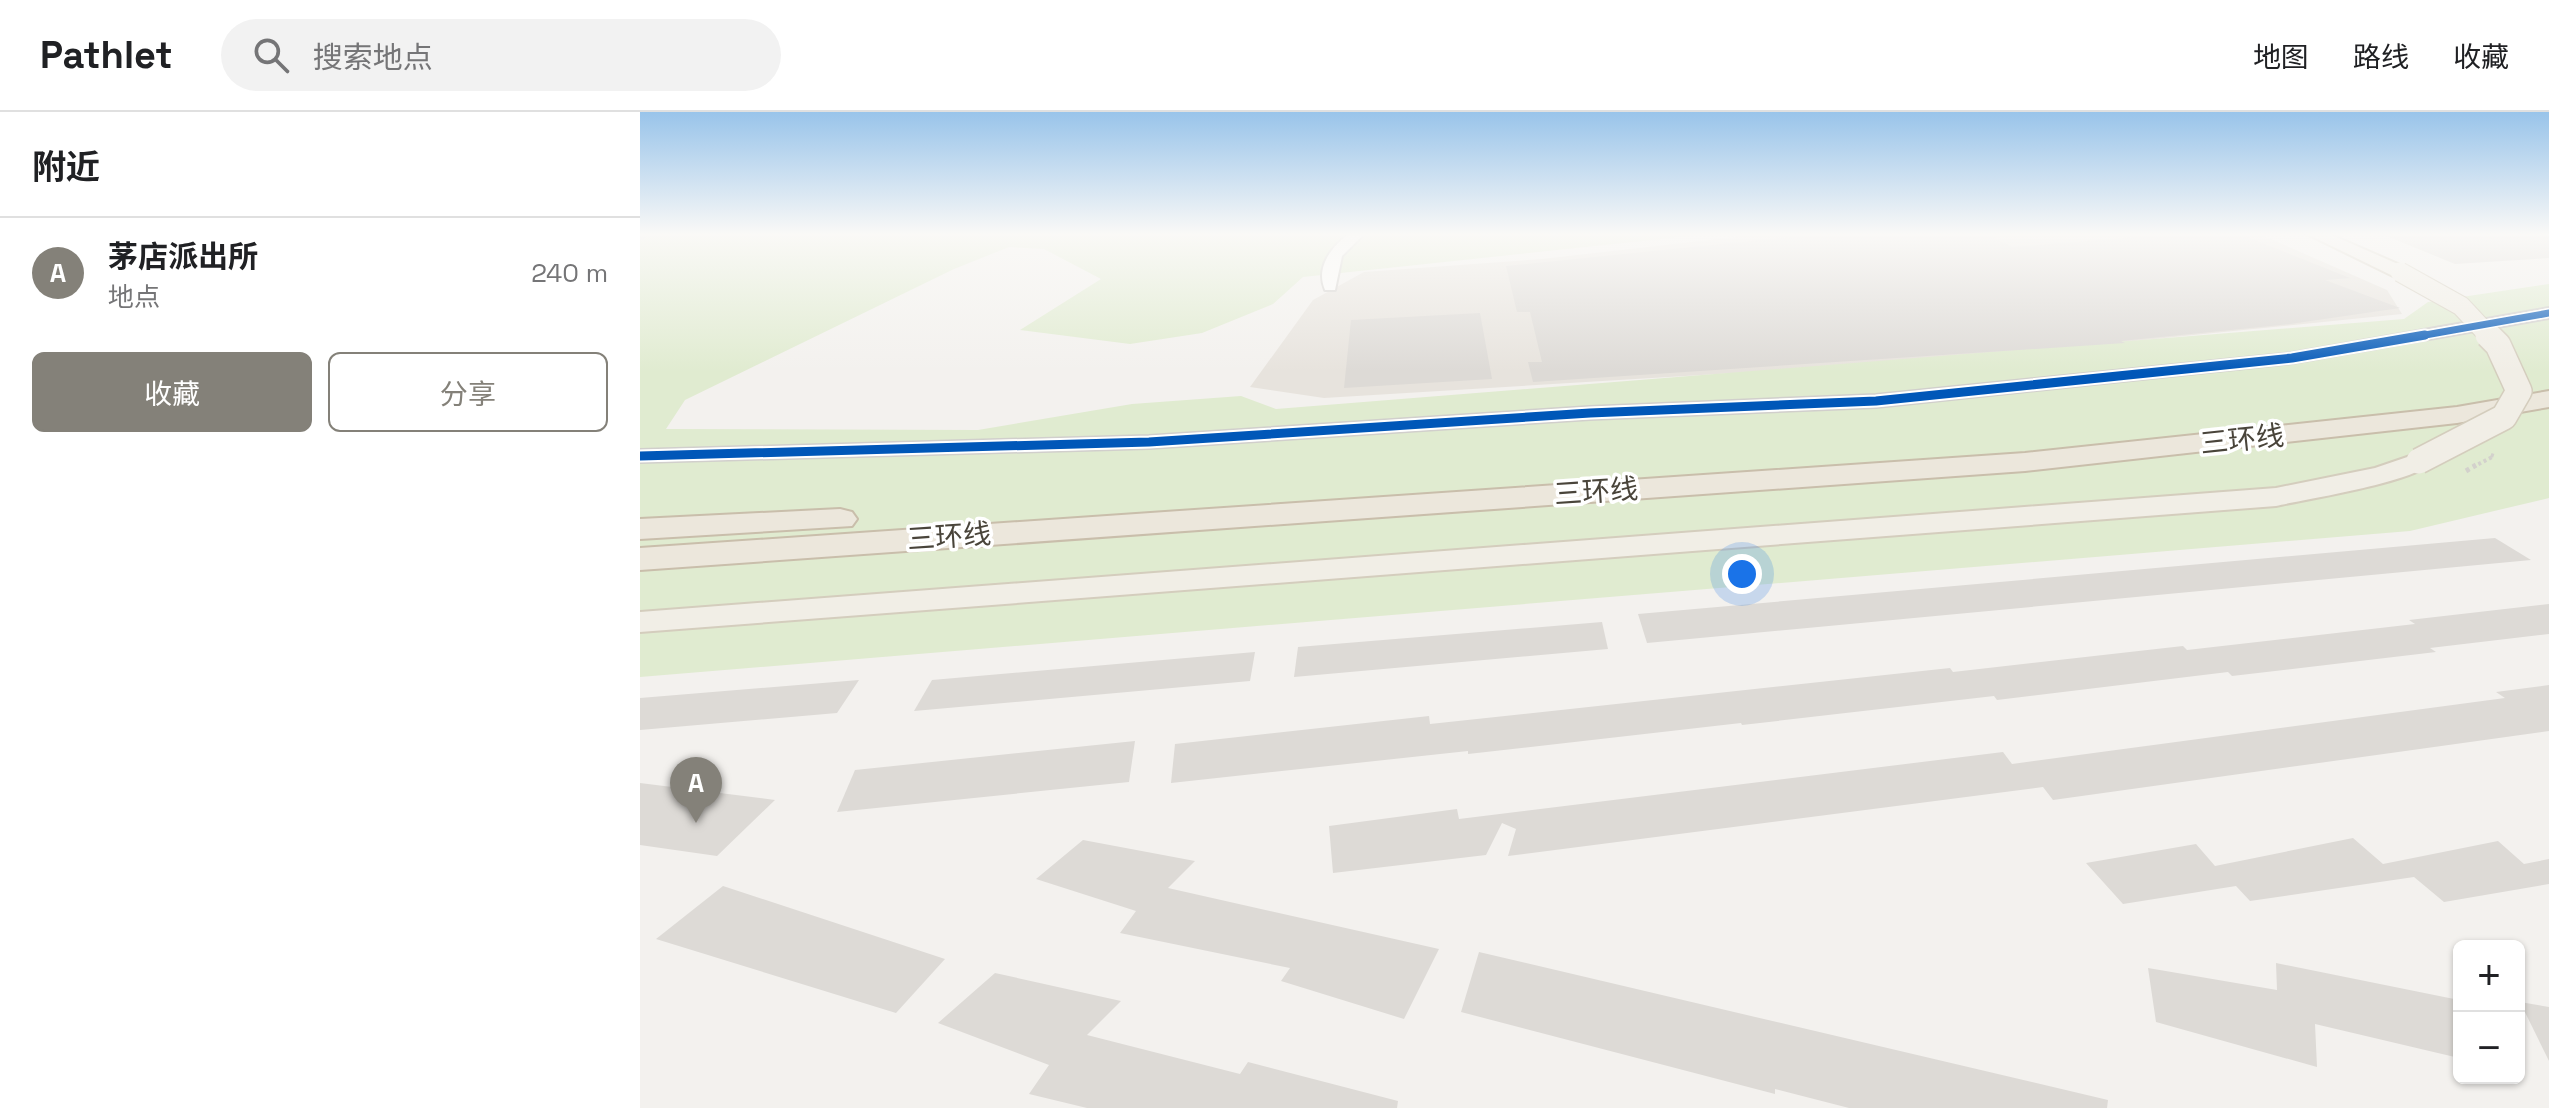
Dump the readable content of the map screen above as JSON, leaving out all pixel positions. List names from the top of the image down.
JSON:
{
  "streets": {
    "highway": ["三环线"]
  },
  "page": {
    "header": "Pathlet",
    "search": "搜索地点",
    "nav": ["地图", "路线", "收藏"],
    "heading": "附近",
    "list": [
      {
        "mark": "A",
        "name": "茅店派出所",
        "note": "地点",
        "value": "240 m"
      }
    ],
    "buttons": ["收藏", "分享"],
    "pins": "A",
    "map_buttons": ["+", "−"]
  }
}
